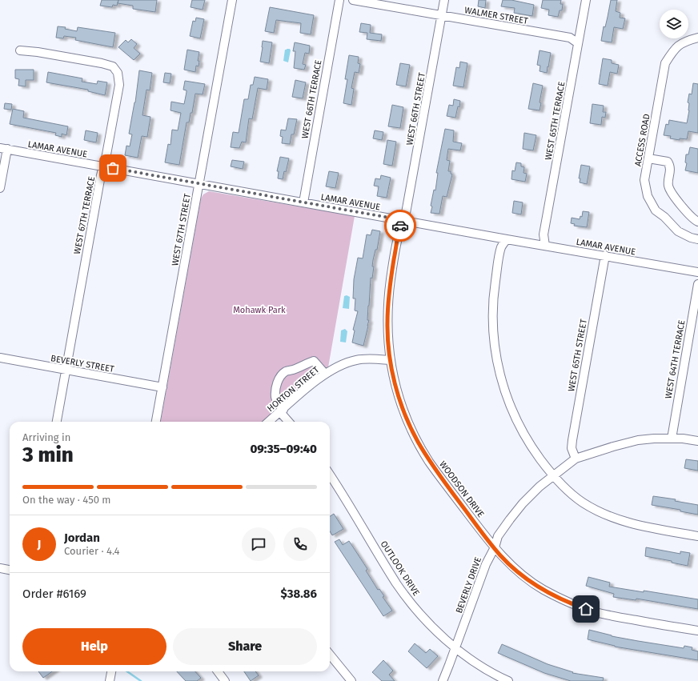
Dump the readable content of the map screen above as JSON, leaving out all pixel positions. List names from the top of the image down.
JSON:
{
  "streets": {
    "street": [
      "WALMER STREET",
      "WEST 66TH TERRACE",
      "WEST 66TH STREET",
      "WEST 65TH TERRACE",
      "ACCESS ROAD",
      "LAMAR AVENUE",
      "WEST 67TH TERRACE",
      "WEST 67TH STREET",
      "WEST 65TH STREET",
      "WEST 64TH TERRACE",
      "BEVERLY STREET",
      "HORTON STREET",
      "WOODSON DRIVE",
      "OUTLOOK DRIVE",
      "BEVERLY DRIVE"
    ]
  },
  "crossings": [
    ["WALMER STREET", "WEST 66TH STREET"],
    ["WALMER STREET", "WEST 65TH TERRACE"],
    ["WEST 66TH TERRACE", "LAMAR AVENUE"],
    ["WEST 66TH STREET", "LAMAR AVENUE"],
    ["WEST 66TH STREET", "WOODSON DRIVE"],
    ["WEST 65TH TERRACE", "LAMAR AVENUE"],
    ["LAMAR AVENUE", "WEST 67TH TERRACE"],
    ["LAMAR AVENUE", "WEST 67TH STREET"],
    ["LAMAR AVENUE", "WEST 65TH STREET"],
    ["LAMAR AVENUE", "WOODSON DRIVE"],
    ["WEST 67TH TERRACE", "BEVERLY STREET"],
    ["WEST 67TH STREET", "BEVERLY STREET"],
    ["WEST 65TH STREET", "BEVERLY DRIVE"],
    ["WEST 64TH TERRACE", "BEVERLY DRIVE"],
    ["HORTON STREET", "WOODSON DRIVE"],
    ["WOODSON DRIVE", "BEVERLY DRIVE"],
    ["OUTLOOK DRIVE", "BEVERLY DRIVE"]
  ],
  "parks": ["Mohawk Park"],
  "page": {
    "heading": ["3 min", "Arriving in", "09:35–09:40"],
    "panel": [
      "Jordan",
      "Courier · 4.4",
      "Order #6169",
      "$38.86"
    ],
    "bar": "On the way · 450 m",
    "round": "J",
    "buttons": ["Help", "Share"]
  }
}
